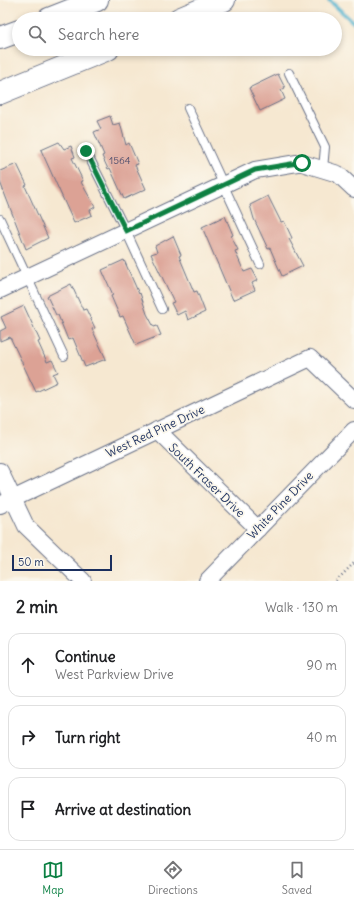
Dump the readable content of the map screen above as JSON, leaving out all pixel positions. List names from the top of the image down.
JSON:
{
  "streets": {
    "street": ["West Red Pine Drive", "South Fraser Drive", "White Pine Drive"]
  },
  "crossings": [
    ["West Red Pine Drive", "South Fraser Drive"],
    ["South Fraser Drive", "White Pine Drive"]
  ],
  "house_numbers": ["1564"],
  "scale_bar": "50 m",
  "page": {
    "search": "Search here",
    "scale": "50 m",
    "heading": ["2 min", "Walk · 130 m"],
    "list": [
      ["Continue", "West Parkview Drive", "90 m"],
      ["Turn right", "40 m"],
      "Arrive at destination"
    ],
    "nav": ["Map", "Directions", "Saved"]
  }
}
